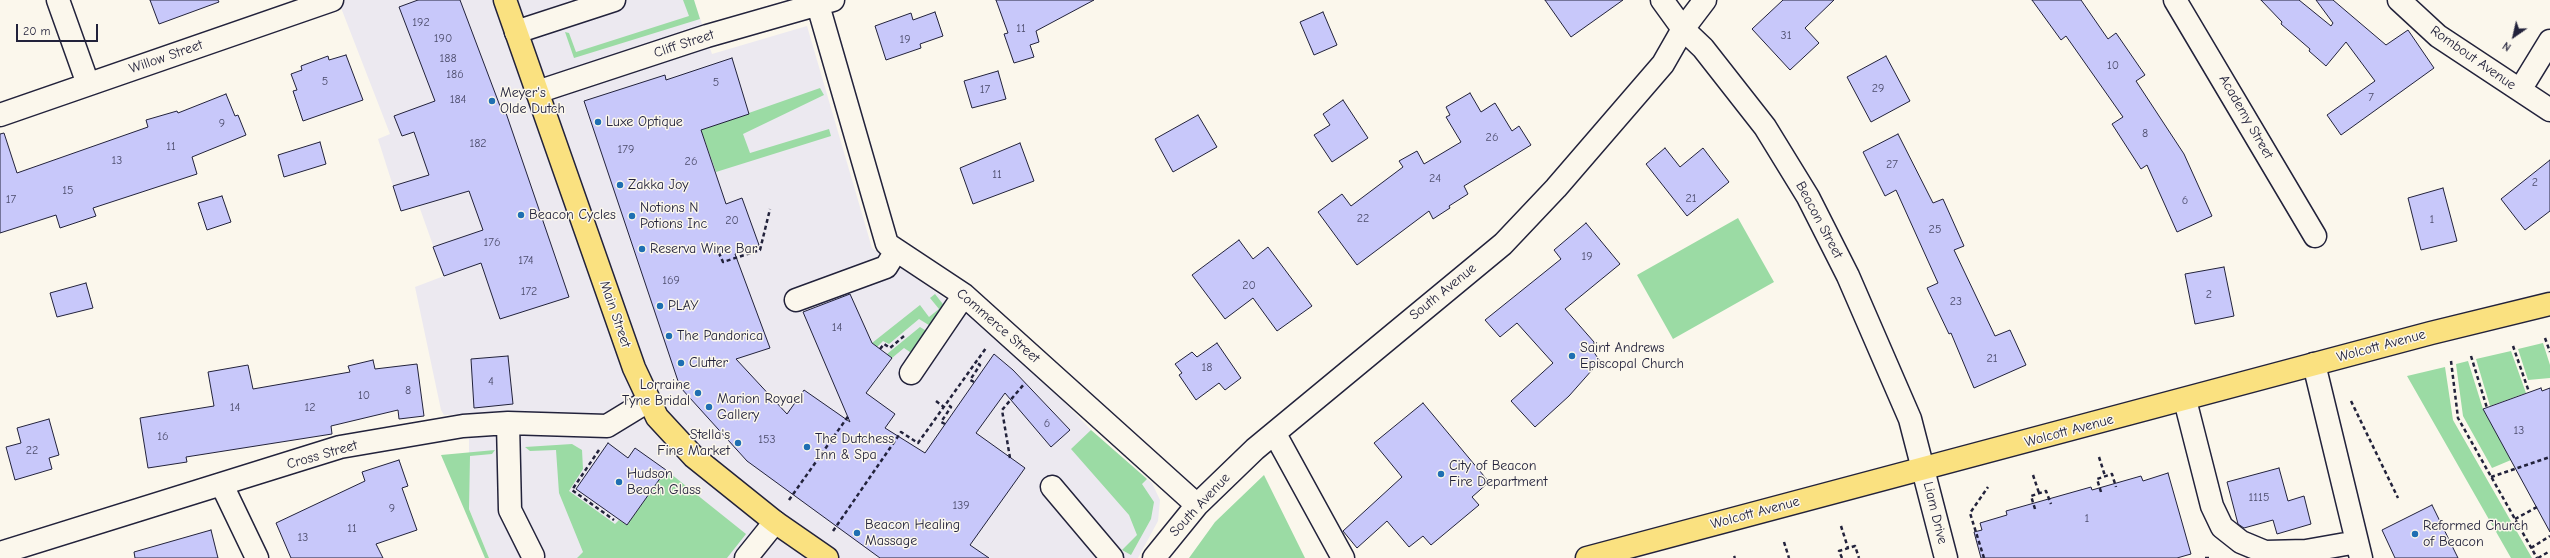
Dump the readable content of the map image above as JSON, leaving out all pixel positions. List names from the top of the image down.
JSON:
{
  "streets": {
    "main road": ["Main Street", "Wolcott Avenue"],
    "street": [
      "Cliff Street",
      "Willow Street",
      "Rombout Avenue",
      "Academy Street",
      "Beacon Street",
      "South Avenue",
      "Commerce Street",
      "Cross Street",
      "Liam Drive"
    ]
  },
  "crossings": [
    ["Cliff Street", "Main Street"],
    ["Cliff Street", "Commerce Street"],
    ["Beacon Street", "South Avenue"],
    ["Beacon Street", "Wolcott Avenue"],
    ["Beacon Street", "Liam Drive"],
    ["South Avenue", "Commerce Street"],
    ["Main Street", "Cross Street"],
    ["Wolcott Avenue", "Liam Drive"]
  ],
  "places": [
    "Meyer's Olde Dutch",
    "Luxe Optique",
    "Zakka Joy",
    "Beacon Cycles",
    "Notions N Potions Inc",
    "Reserva Wine Bar",
    "PLAY",
    "The Pandorica",
    "Saint Andrews Episcopal Church",
    "Clutter",
    "Lorraine Tyne Bridal",
    "Marion Royael Gallery",
    "Stella's Fine Market",
    "The Dutchess Inn & Spa",
    "City of Beacon Fire Department",
    "Hudson Beach Glass",
    "Beacon Healing Massage",
    "Reformed Church of Beacon"
  ],
  "house_numbers": [
    "192",
    "11",
    "31",
    "190",
    "19",
    "188",
    "10",
    "186",
    "5",
    "5",
    "29",
    "17",
    "7",
    "184",
    "9",
    "8",
    "26",
    "182",
    "11",
    "179",
    "13",
    "26",
    "27",
    "11",
    "24",
    "2",
    "15",
    "21",
    "17",
    "6",
    "22",
    "1",
    "20",
    "25",
    "176",
    "19",
    "174",
    "169",
    "20",
    "172",
    "2",
    "23",
    "14",
    "21",
    "18",
    "4",
    "8",
    "10",
    "14",
    "12",
    "6",
    "13",
    "16",
    "153",
    "22",
    "1115",
    "139",
    "9",
    "1",
    "11",
    "13"
  ],
  "scale_bar": "20 m",
  "north": "bottom left"
}
